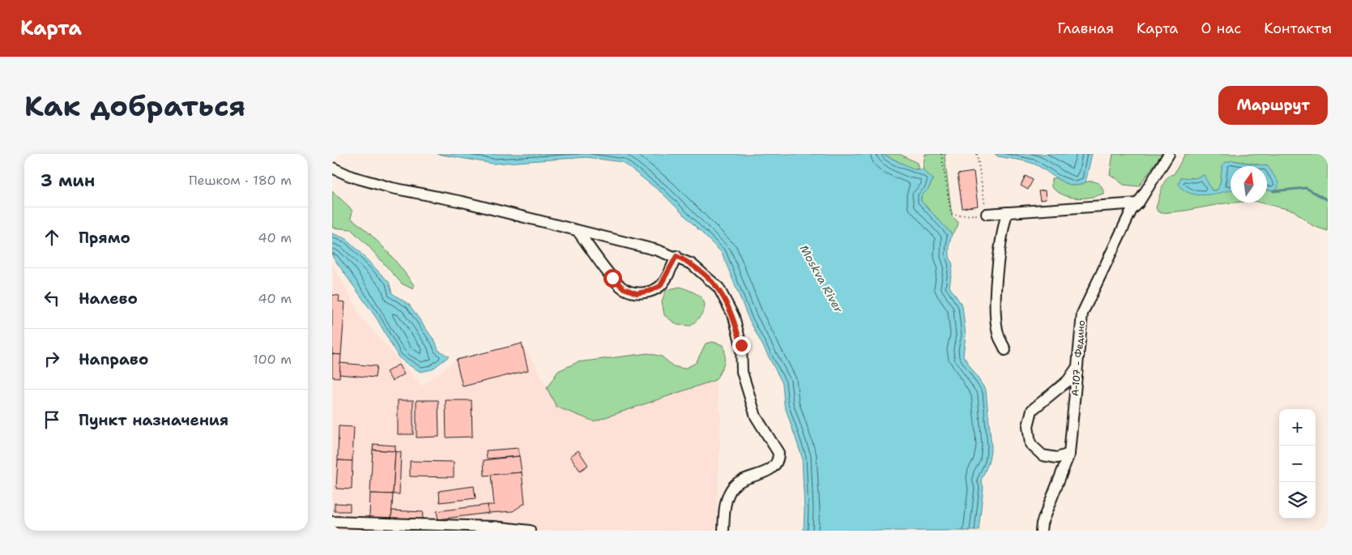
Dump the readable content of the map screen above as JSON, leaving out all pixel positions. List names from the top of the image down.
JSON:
{
  "streets": {
    "street": ["А-107 - Федино"]
  },
  "water": ["Moskva River"],
  "north": "top",
  "page": {
    "header": "Карта",
    "nav": [
      "Главная",
      "Карта",
      "О нас",
      "Контакты"
    ],
    "buttons": "Маршрут",
    "title": "Как добраться",
    "heading": ["3 мин", "Пешком · 180 m"],
    "list": [
      ["Прямо", "40 m"],
      ["Налево", "40 m"],
      ["Направо", "100 m"],
      "Пункт назначения"
    ],
    "map_buttons": ["+", "−"]
  }
}
